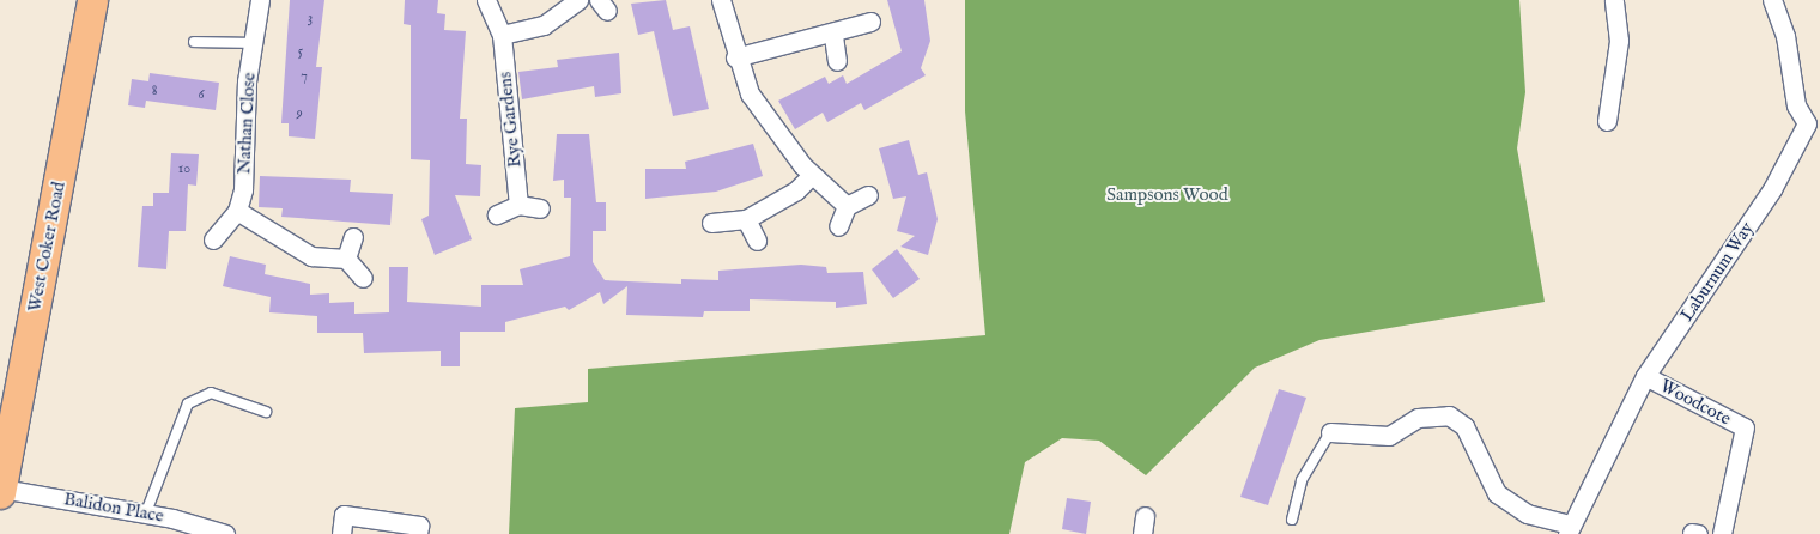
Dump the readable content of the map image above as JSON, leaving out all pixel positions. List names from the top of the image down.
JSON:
{
  "streets": {
    "highway": ["West Coker Road"],
    "street": [
      "Rye Gardens",
      "Nathan Close",
      "Laburnum Way",
      "Woodcote",
      "Balidon Place"
    ]
  },
  "crossings": [
    ["West Coker Road", "Balidon Place"],
    ["Laburnum Way", "Woodcote"]
  ],
  "parks": ["Sampsons Wood"],
  "house_numbers": [
    "3",
    "5",
    "7",
    "8",
    "6",
    "9",
    "10"
  ]
}
